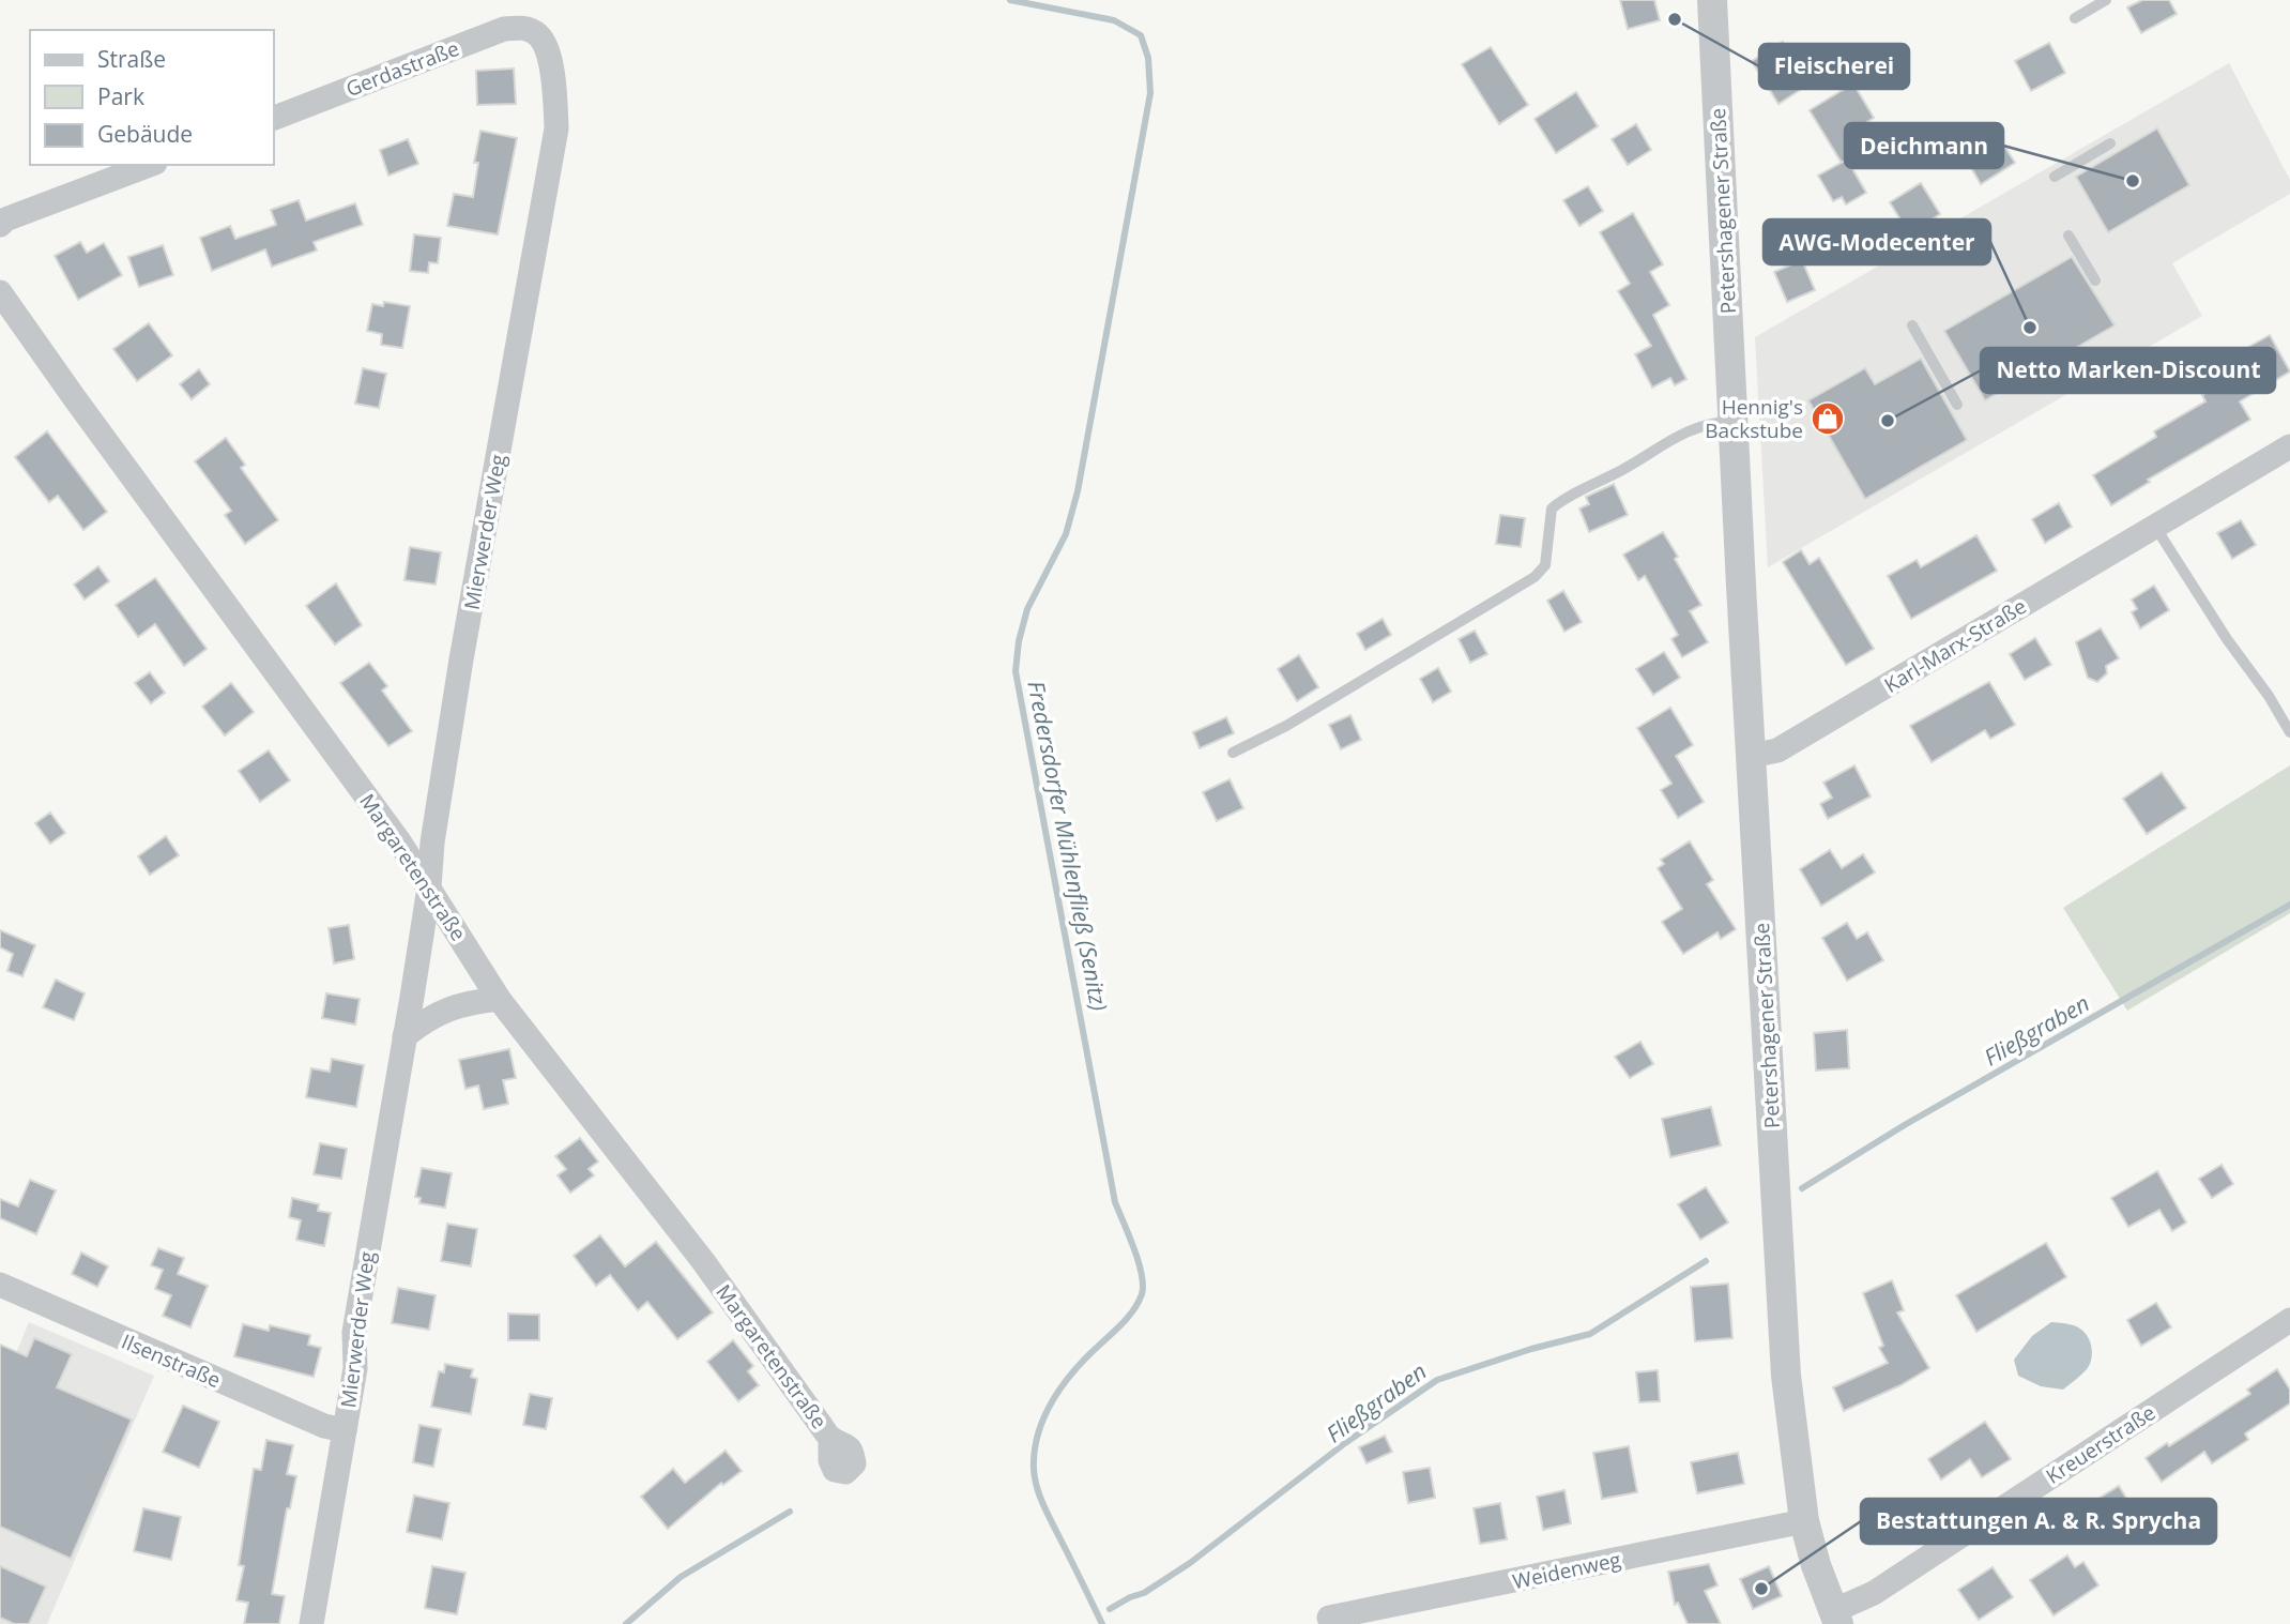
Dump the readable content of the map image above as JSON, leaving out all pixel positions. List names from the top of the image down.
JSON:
{
  "streets": {
    "street": [
      "Gerdastraße",
      "Petershagener Straße",
      "Mierwerder Weg",
      "Karl-Marx-Straße",
      "Margaretenstraße",
      "Ilsenstraße",
      "Kreuerstraße",
      "Weidenweg"
    ]
  },
  "crossings": [
    ["Gerdastraße", "Mierwerder Weg"],
    ["Petershagener Straße", "Karl-Marx-Straße"],
    ["Petershagener Straße", "Kreuerstraße"],
    ["Petershagener Straße", "Weidenweg"],
    ["Mierwerder Weg", "Margaretenstraße"],
    ["Mierwerder Weg", "Ilsenstraße"]
  ],
  "water": ["Fredersdorfer Mühlenfließ (Senitz)", "Fließgraben"],
  "places": {
    "other": [
      "Fleischerei",
      "Deichmann",
      "AWG-Modecenter",
      "Netto Marken-Discount",
      "Bestattungen A. & R. Sprycha"
    ],
    "shop": ["Hennig's Backstube"]
  },
  "legend": ["Straße", "Park", "Gebäude"]
}
